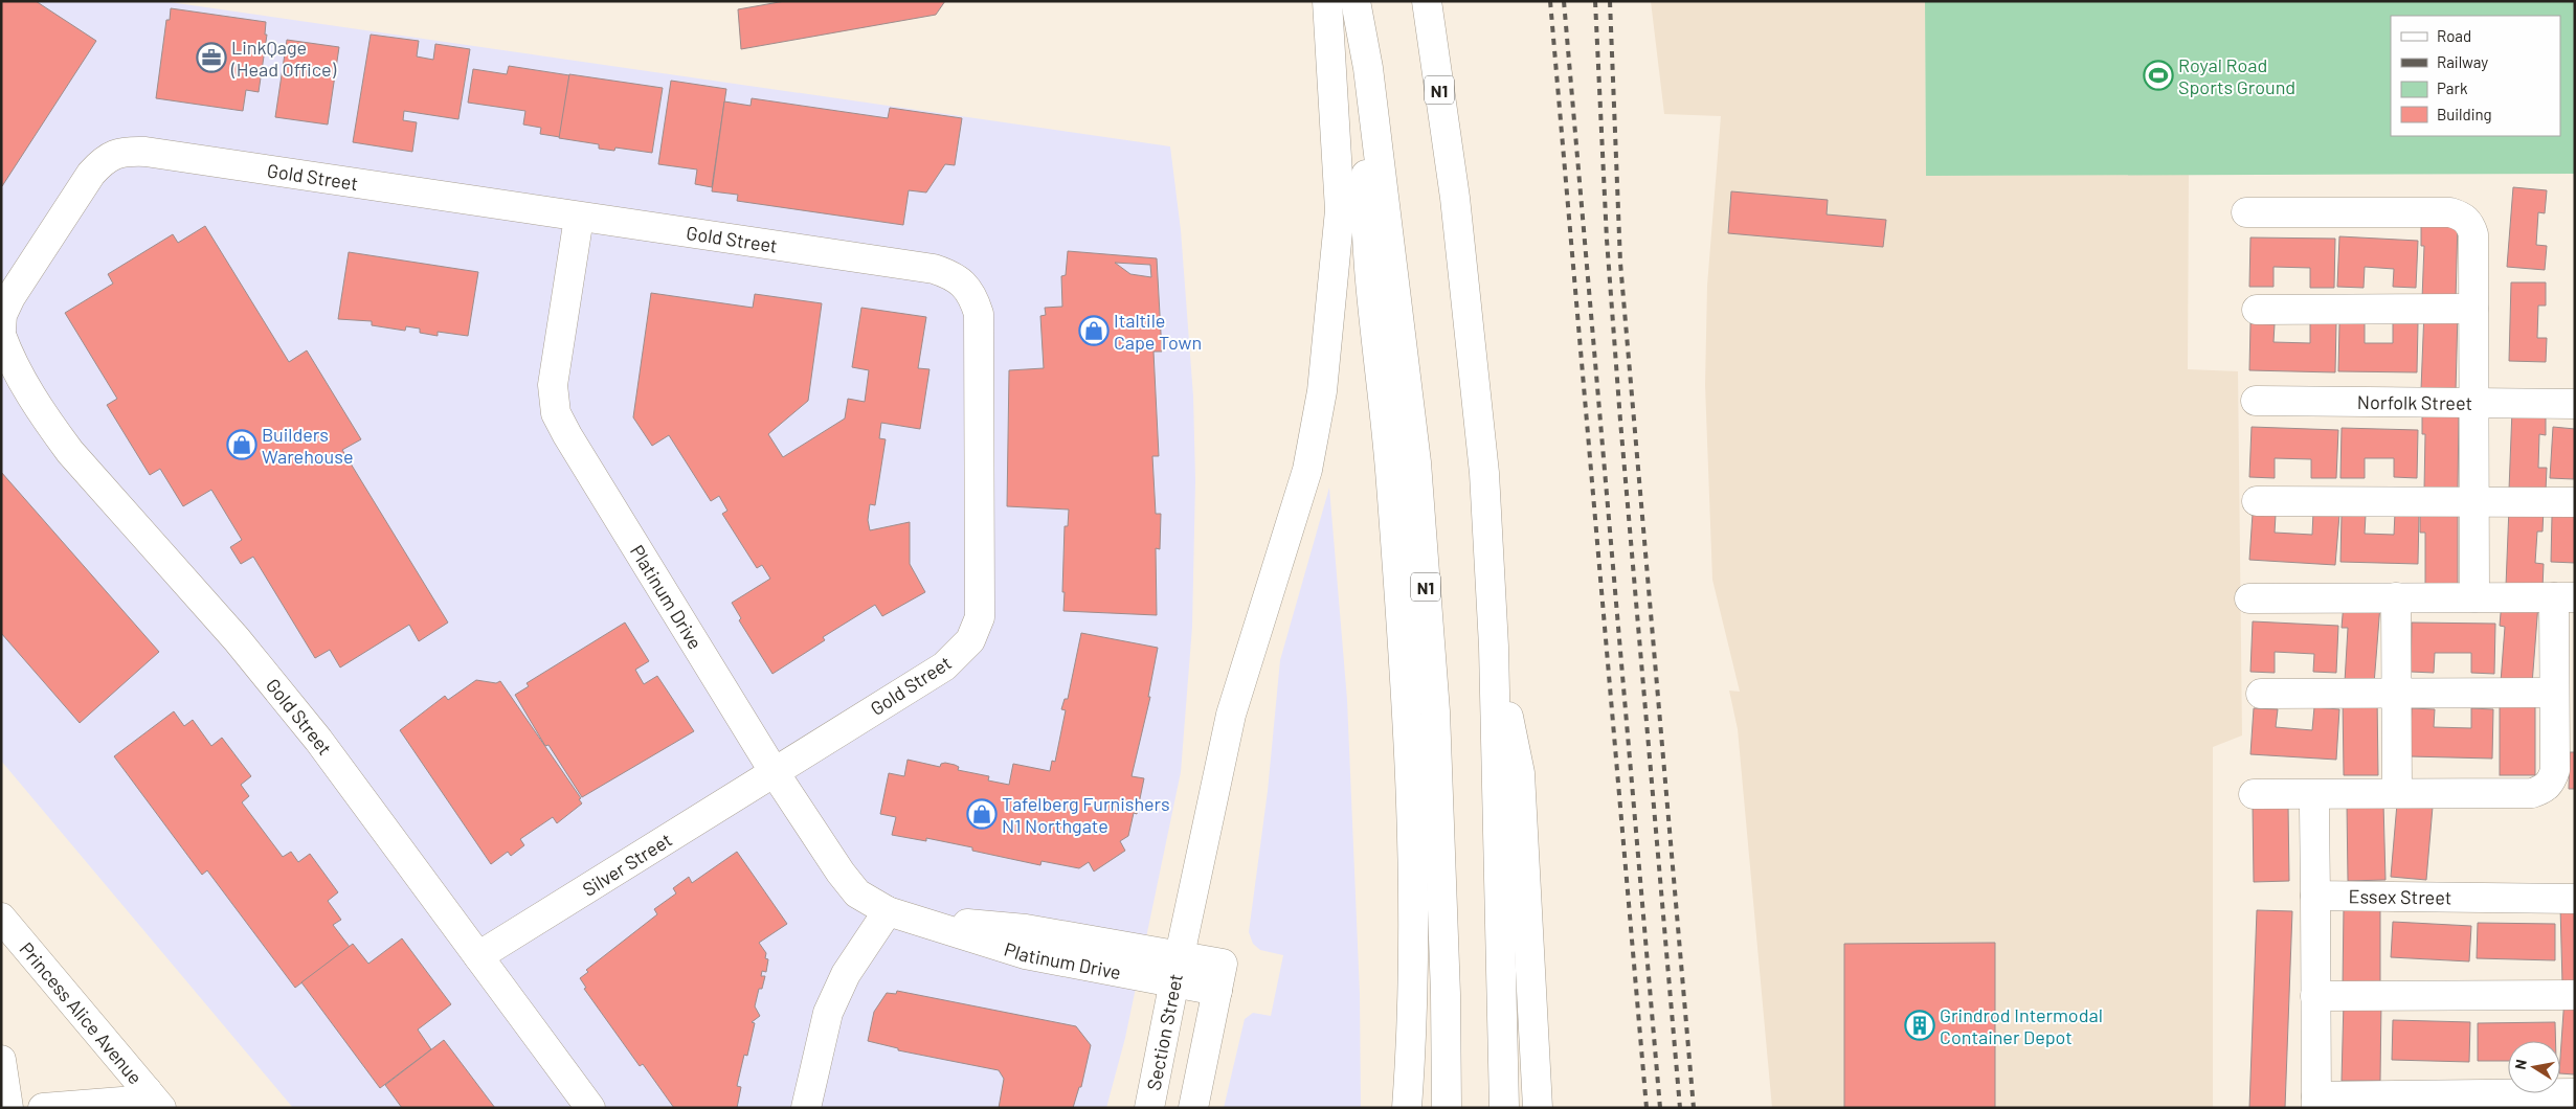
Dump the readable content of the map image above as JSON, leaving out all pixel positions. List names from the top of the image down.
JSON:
{
  "streets": {
    "main road": [
      "N1",
      "Gold Street",
      "Norfolk Street",
      "Platinum Drive",
      "Silver Street",
      "Essex Street",
      "Princess Alice Avenue",
      "Section Street"
    ]
  },
  "crossings": [
    ["Gold Street", "Platinum Drive"],
    ["Gold Street", "Silver Street"],
    ["Platinum Drive", "Silver Street"],
    ["Platinum Drive", "Section Street"]
  ],
  "places": {
    "office": ["LinkQage (Head Office)"],
    "sports": ["Royal Road Sports Ground"],
    "shop": ["Italtile Cape Town", "Builders Warehouse", "Tafelberg Furnishers N1 Northgate"],
    "building": ["Grindrod Intermodal Container Depot"]
  },
  "legend": [
    "Road",
    "Railway",
    "Park",
    "Building"
  ],
  "north": "left"
}
